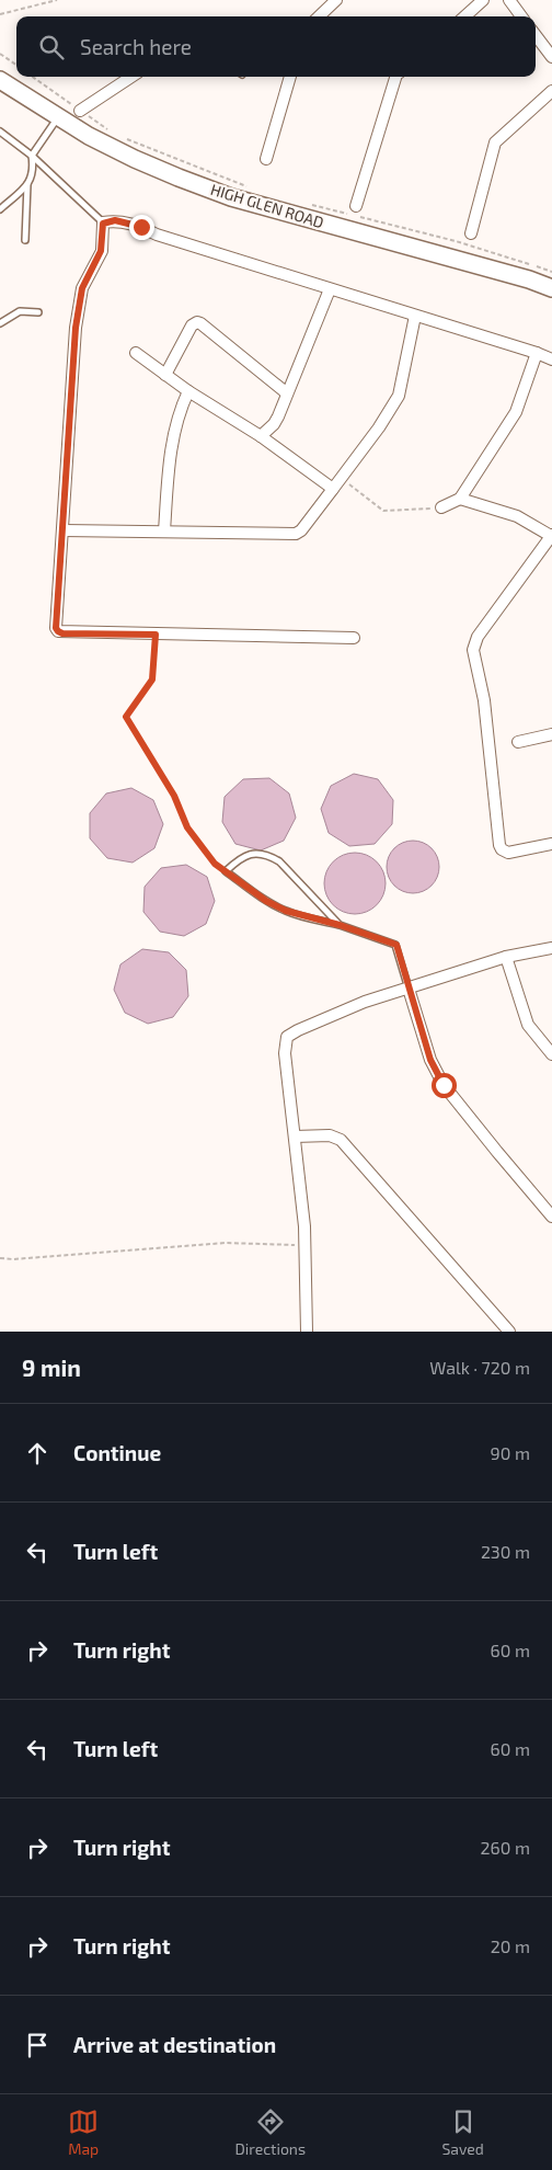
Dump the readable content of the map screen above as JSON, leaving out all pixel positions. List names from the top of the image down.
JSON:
{
  "streets": {
    "main road": ["HIGH GLEN ROAD"]
  },
  "page": {
    "search": "Search here",
    "heading": ["9 min", "Walk · 720 m"],
    "list": [
      ["Continue", "90 m"],
      ["Turn left", "230 m"],
      ["Turn right", "60 m"],
      ["Turn left", "60 m"],
      ["Turn right", "260 m"],
      ["Turn right", "20 m"],
      "Arrive at destination"
    ],
    "nav": ["Map", "Directions", "Saved"]
  }
}
